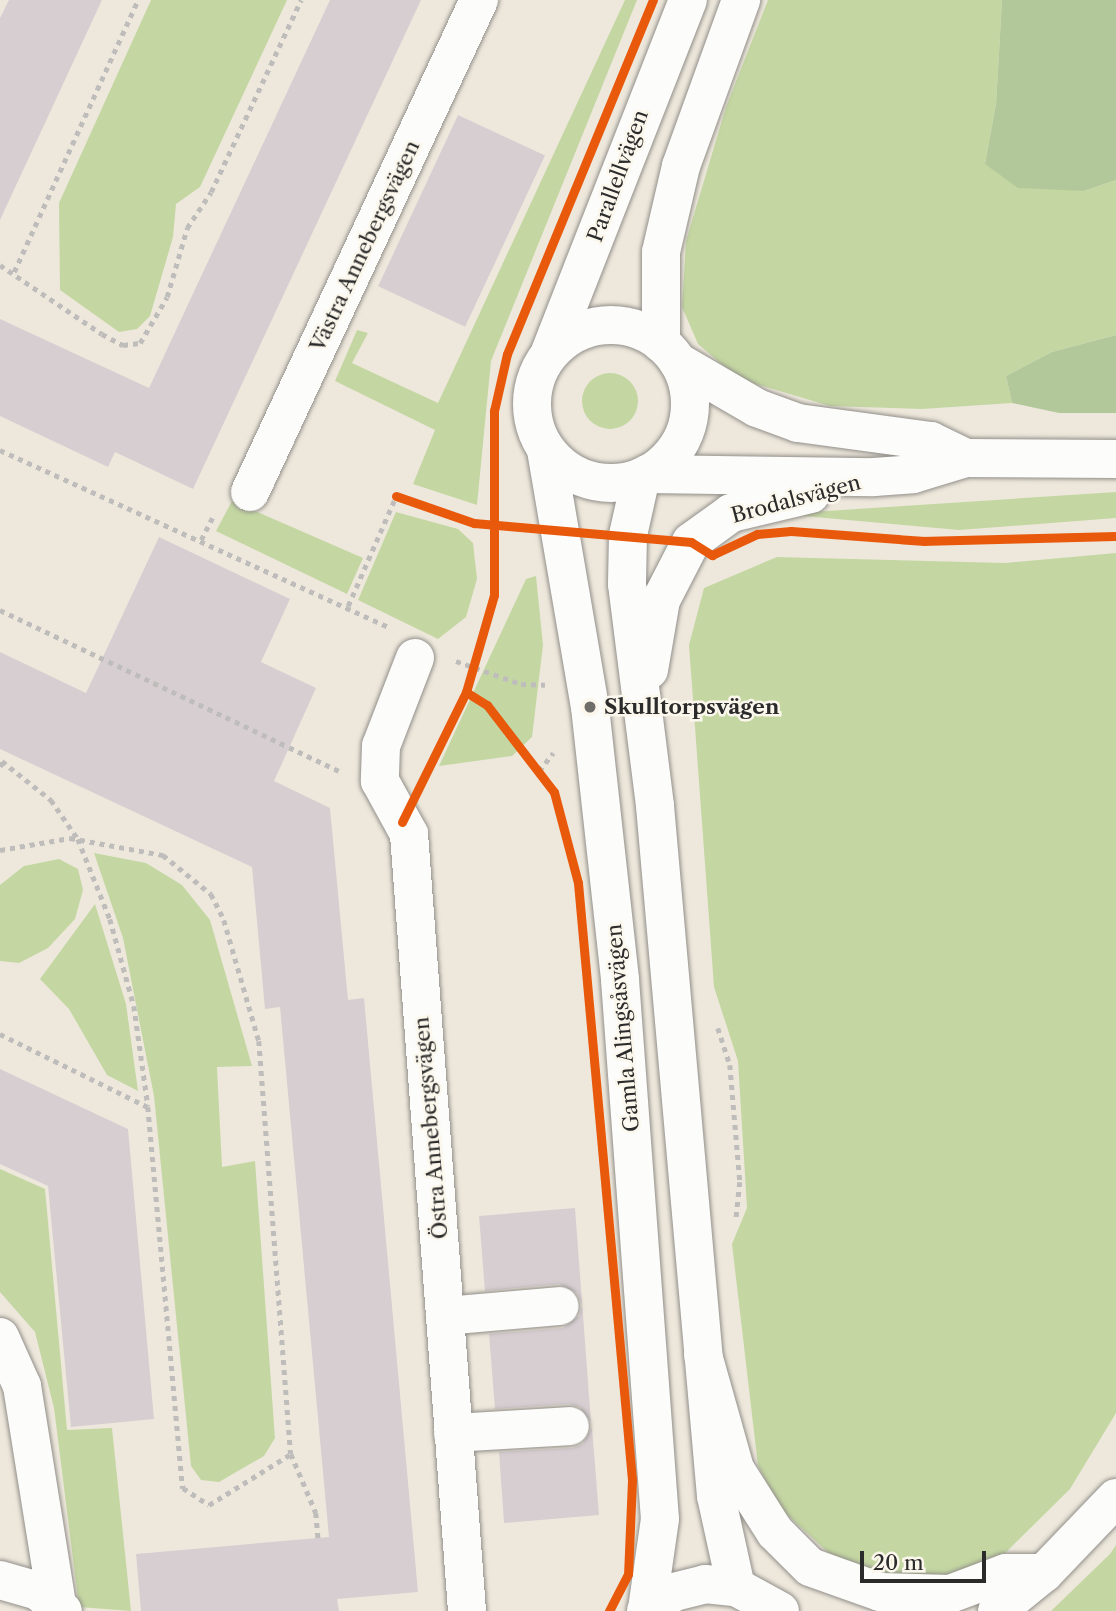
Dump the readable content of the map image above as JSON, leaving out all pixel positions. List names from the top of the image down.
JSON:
{
  "streets": {
    "main road": [
      "Parallellvägen",
      "Västra Annebergsvägen",
      "Brodalsvägen",
      "Gamla Alingsåsvägen",
      "Östra Annebergsvägen"
    ]
  },
  "crossings": [
    ["Parallellvägen", "Brodalsvägen"],
    ["Parallellvägen", "Gamla Alingsåsvägen"],
    ["Brodalsvägen", "Gamla Alingsåsvägen"]
  ],
  "places": ["Skulltorpsvägen"],
  "scale_bar": "20 m"
}
